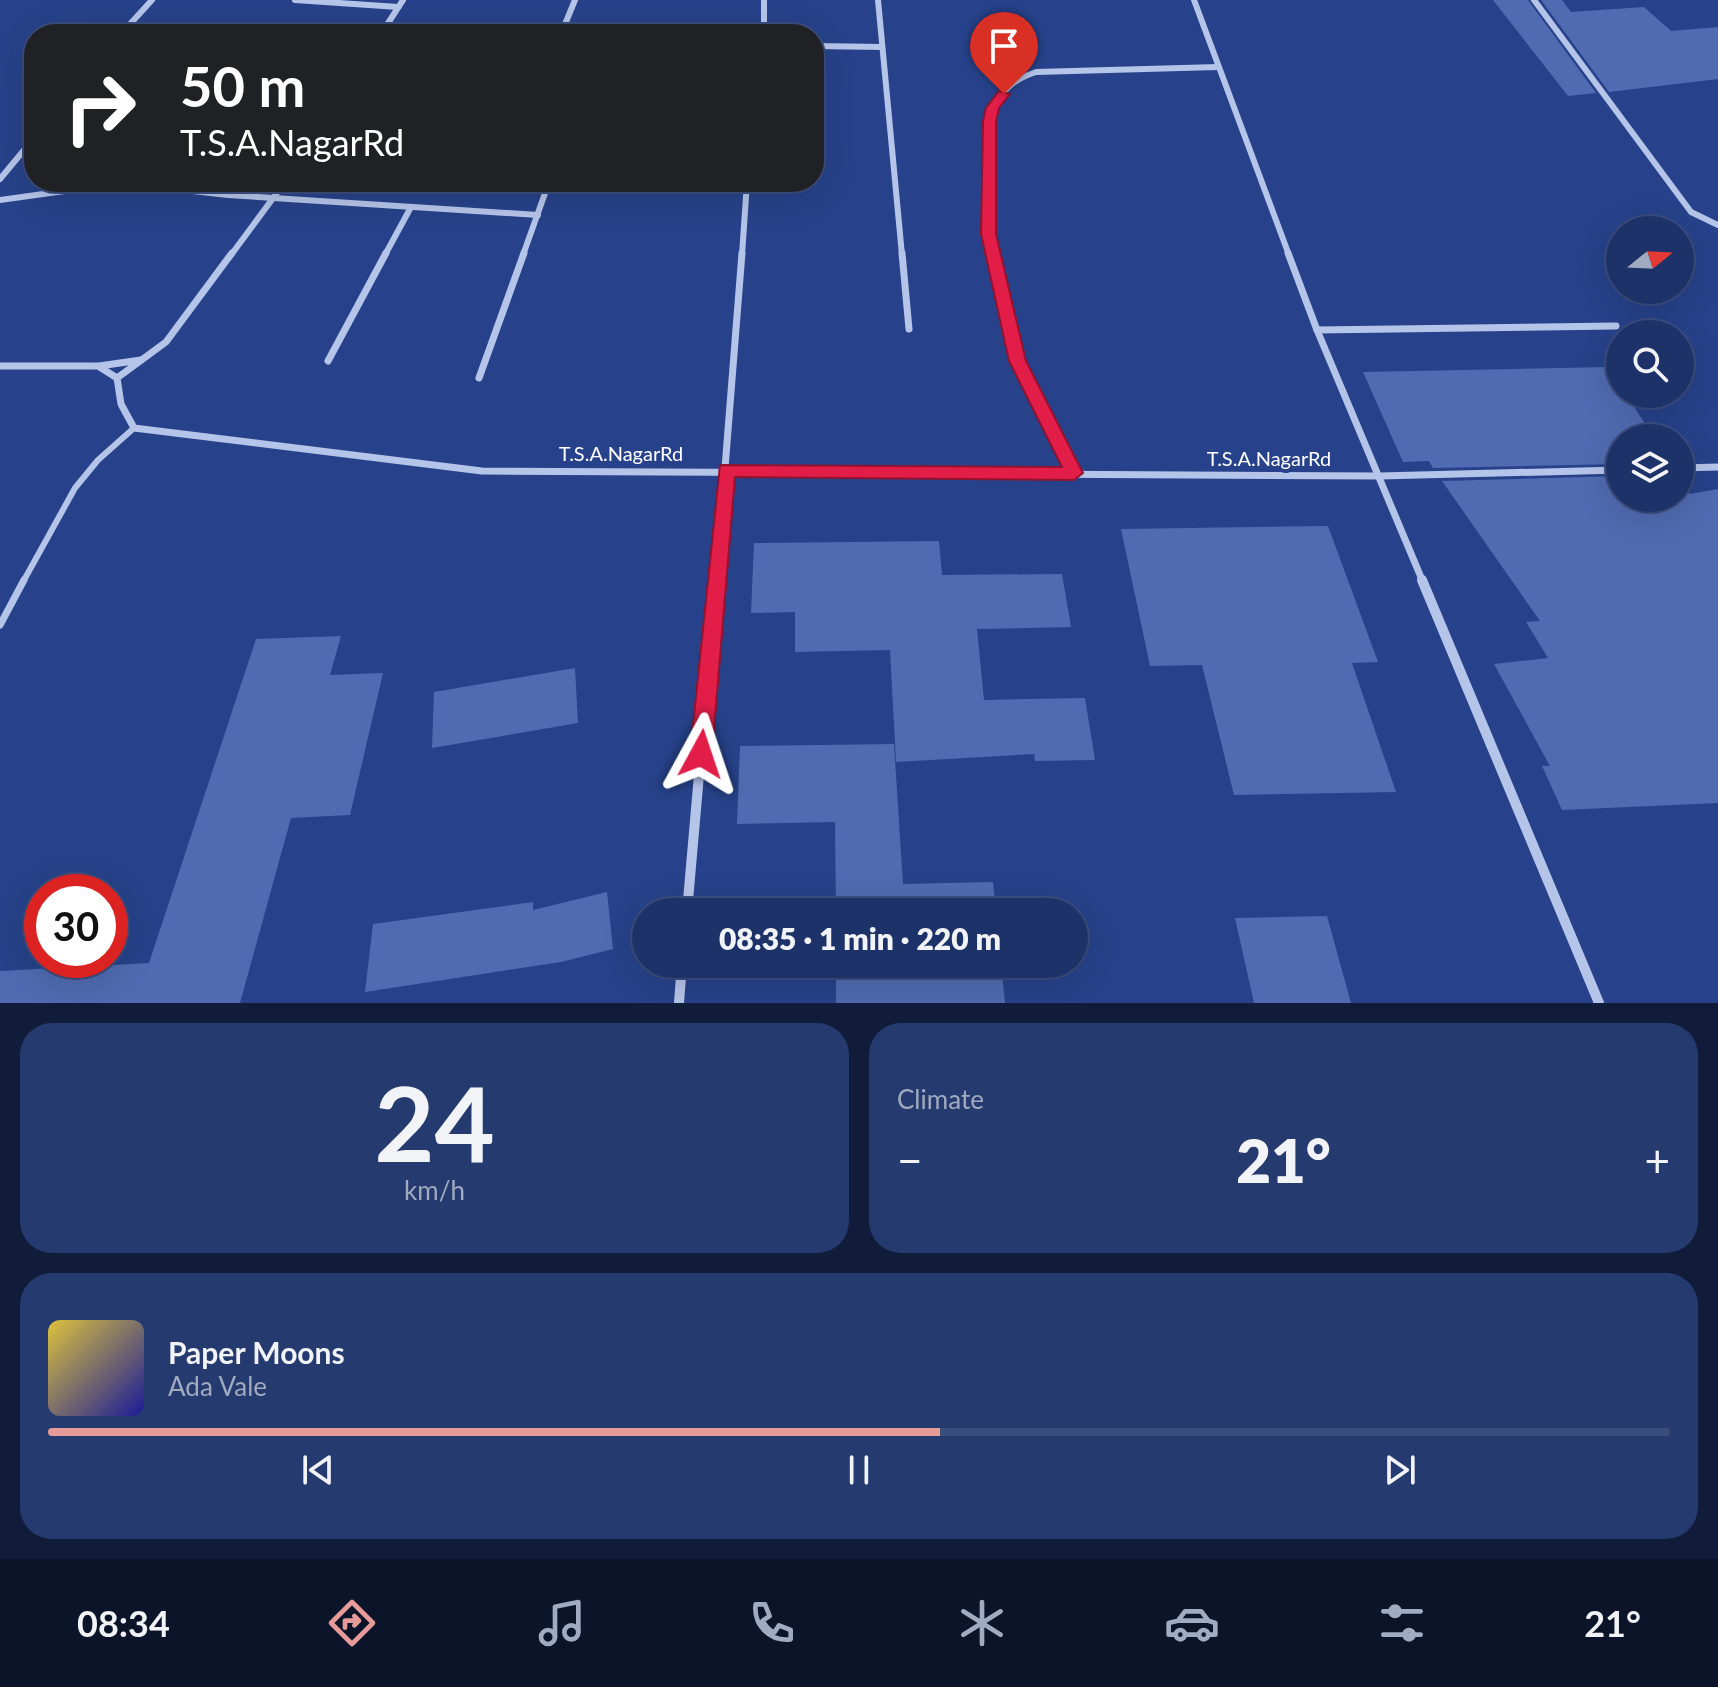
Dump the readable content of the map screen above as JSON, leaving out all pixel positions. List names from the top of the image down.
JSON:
{
  "streets": {
    "street": ["T.S.A.NagarRd"]
  },
  "north": "right",
  "page": {
    "turn": ["50 m", "T.S.A.NagarRd"],
    "limit": "30",
    "trip": "08:35 · 1 min · 220 m",
    "tile": [
      ["24", "km/h"],
      "Climate"
    ],
    "heat": ["−", "21°", "+"],
    "song": ["Paper Moons", "Ada Vale"],
    "tabs": ["08:34", "21°"]
  }
}
